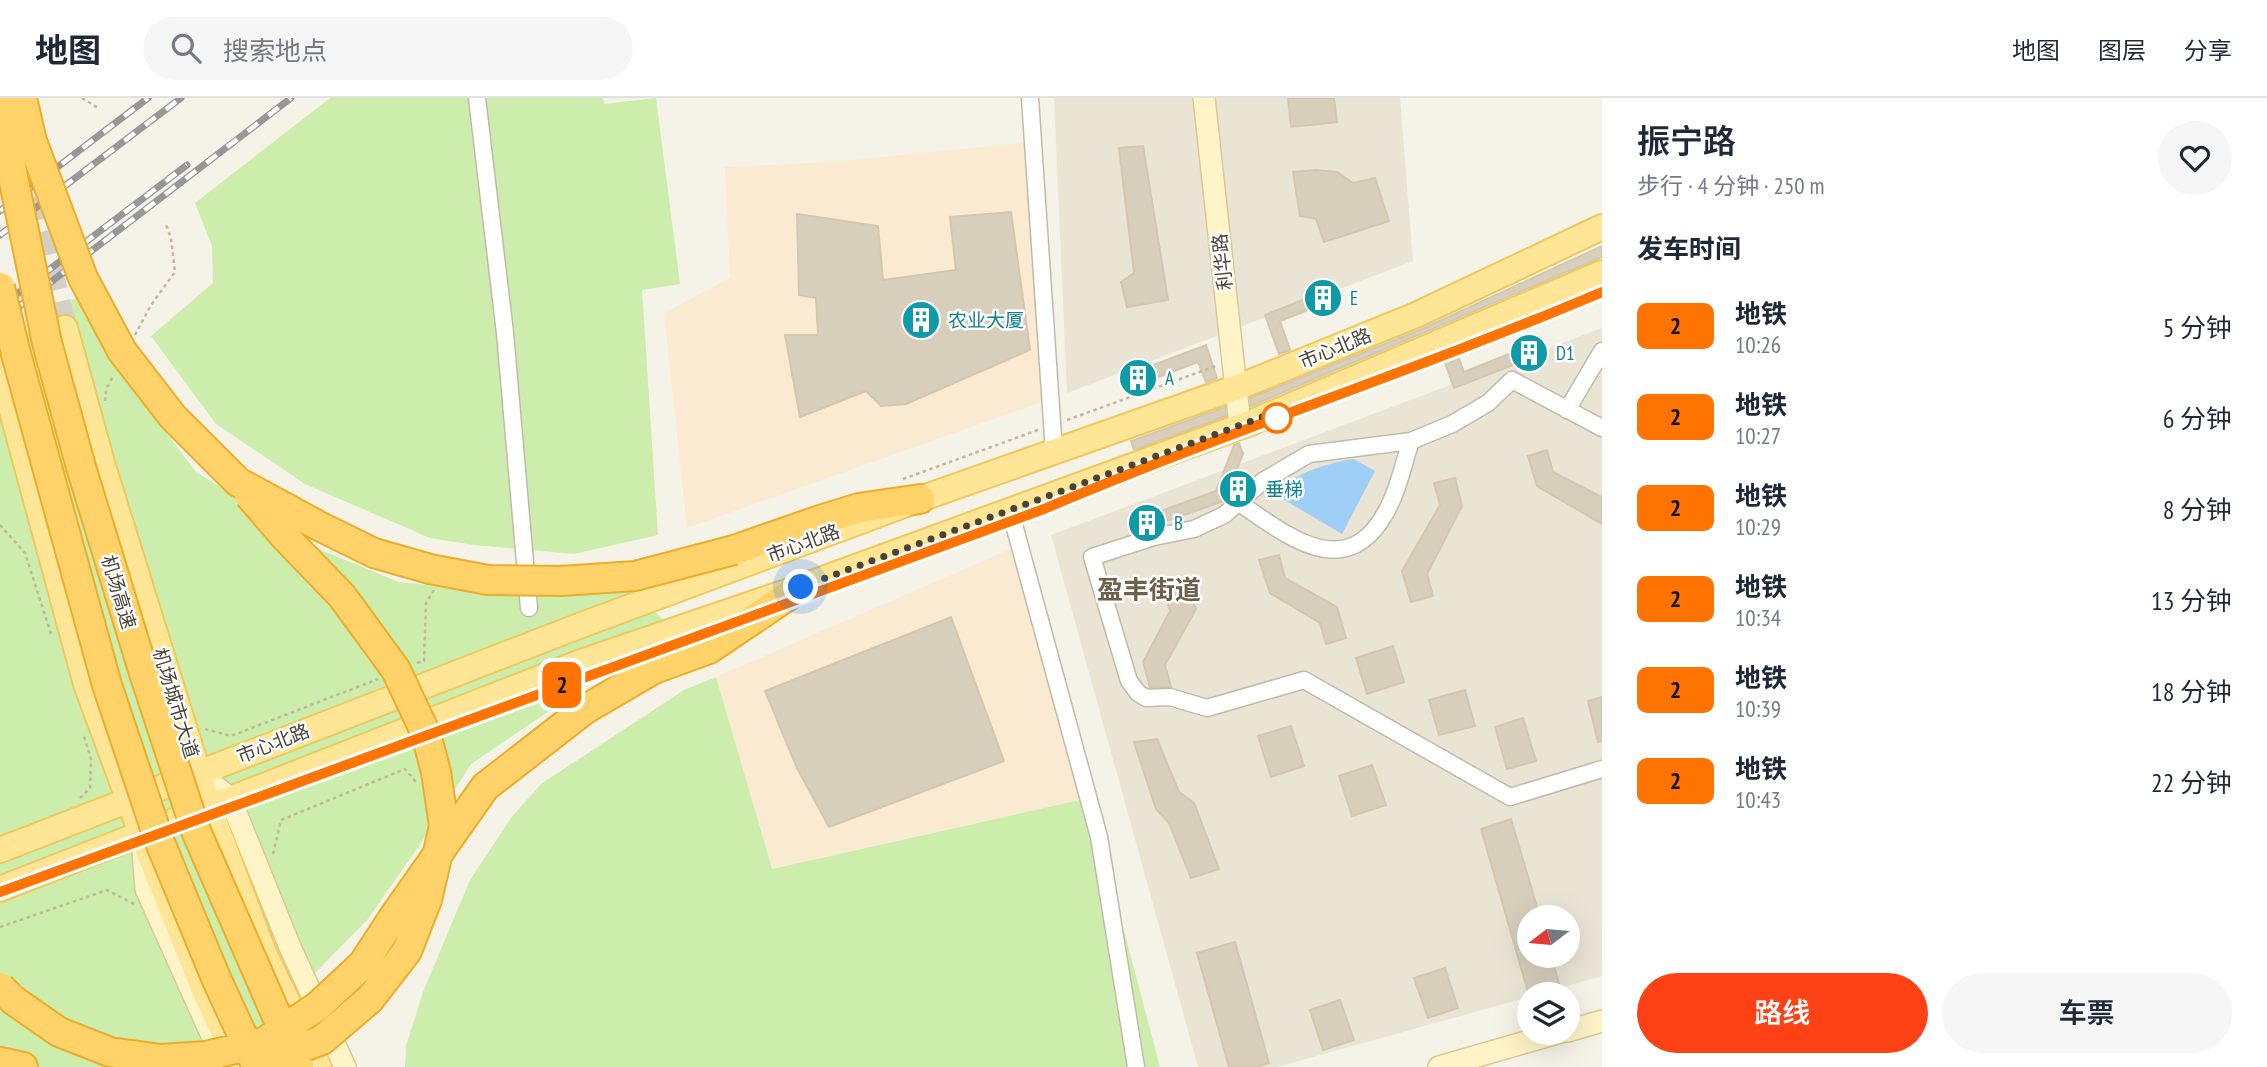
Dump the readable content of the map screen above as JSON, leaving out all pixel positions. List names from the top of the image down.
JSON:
{
  "streets": {
    "highway": ["机场高速"],
    "main road": ["市心北路", "机场城市大道"],
    "street": ["利华路"]
  },
  "crossings": [
    ["利华路", "市心北路"],
    ["市心北路", "机场城市大道"]
  ],
  "districts": ["盈丰街道"],
  "places": {
    "building": [
      "E",
      "农业大厦",
      "D1",
      "A",
      "垂梯",
      "B"
    ]
  },
  "lines": ["metro line 2"],
  "north": "left",
  "page": {
    "header": "地图",
    "search": "搜索地点",
    "nav": ["地图", "图层", "分享"],
    "on_map": "2",
    "heading": [
      ["振宁路", "步行 · 4 分钟 · 250 m"],
      "发车时间"
    ],
    "list": [
      {
        "mark": "2",
        "name": "地铁",
        "note": "10:26",
        "value": "5 分钟"
      },
      {
        "mark": "2",
        "name": "地铁",
        "note": "10:27",
        "value": "6 分钟"
      },
      {
        "mark": "2",
        "name": "地铁",
        "note": "10:29",
        "value": "8 分钟"
      },
      {
        "mark": "2",
        "name": "地铁",
        "note": "10:34",
        "value": "13 分钟"
      },
      {
        "mark": "2",
        "name": "地铁",
        "note": "10:39",
        "value": "18 分钟"
      },
      {
        "mark": "2",
        "name": "地铁",
        "note": "10:43",
        "value": "22 分钟"
      }
    ],
    "buttons": ["路线", "车票"]
  }
}
